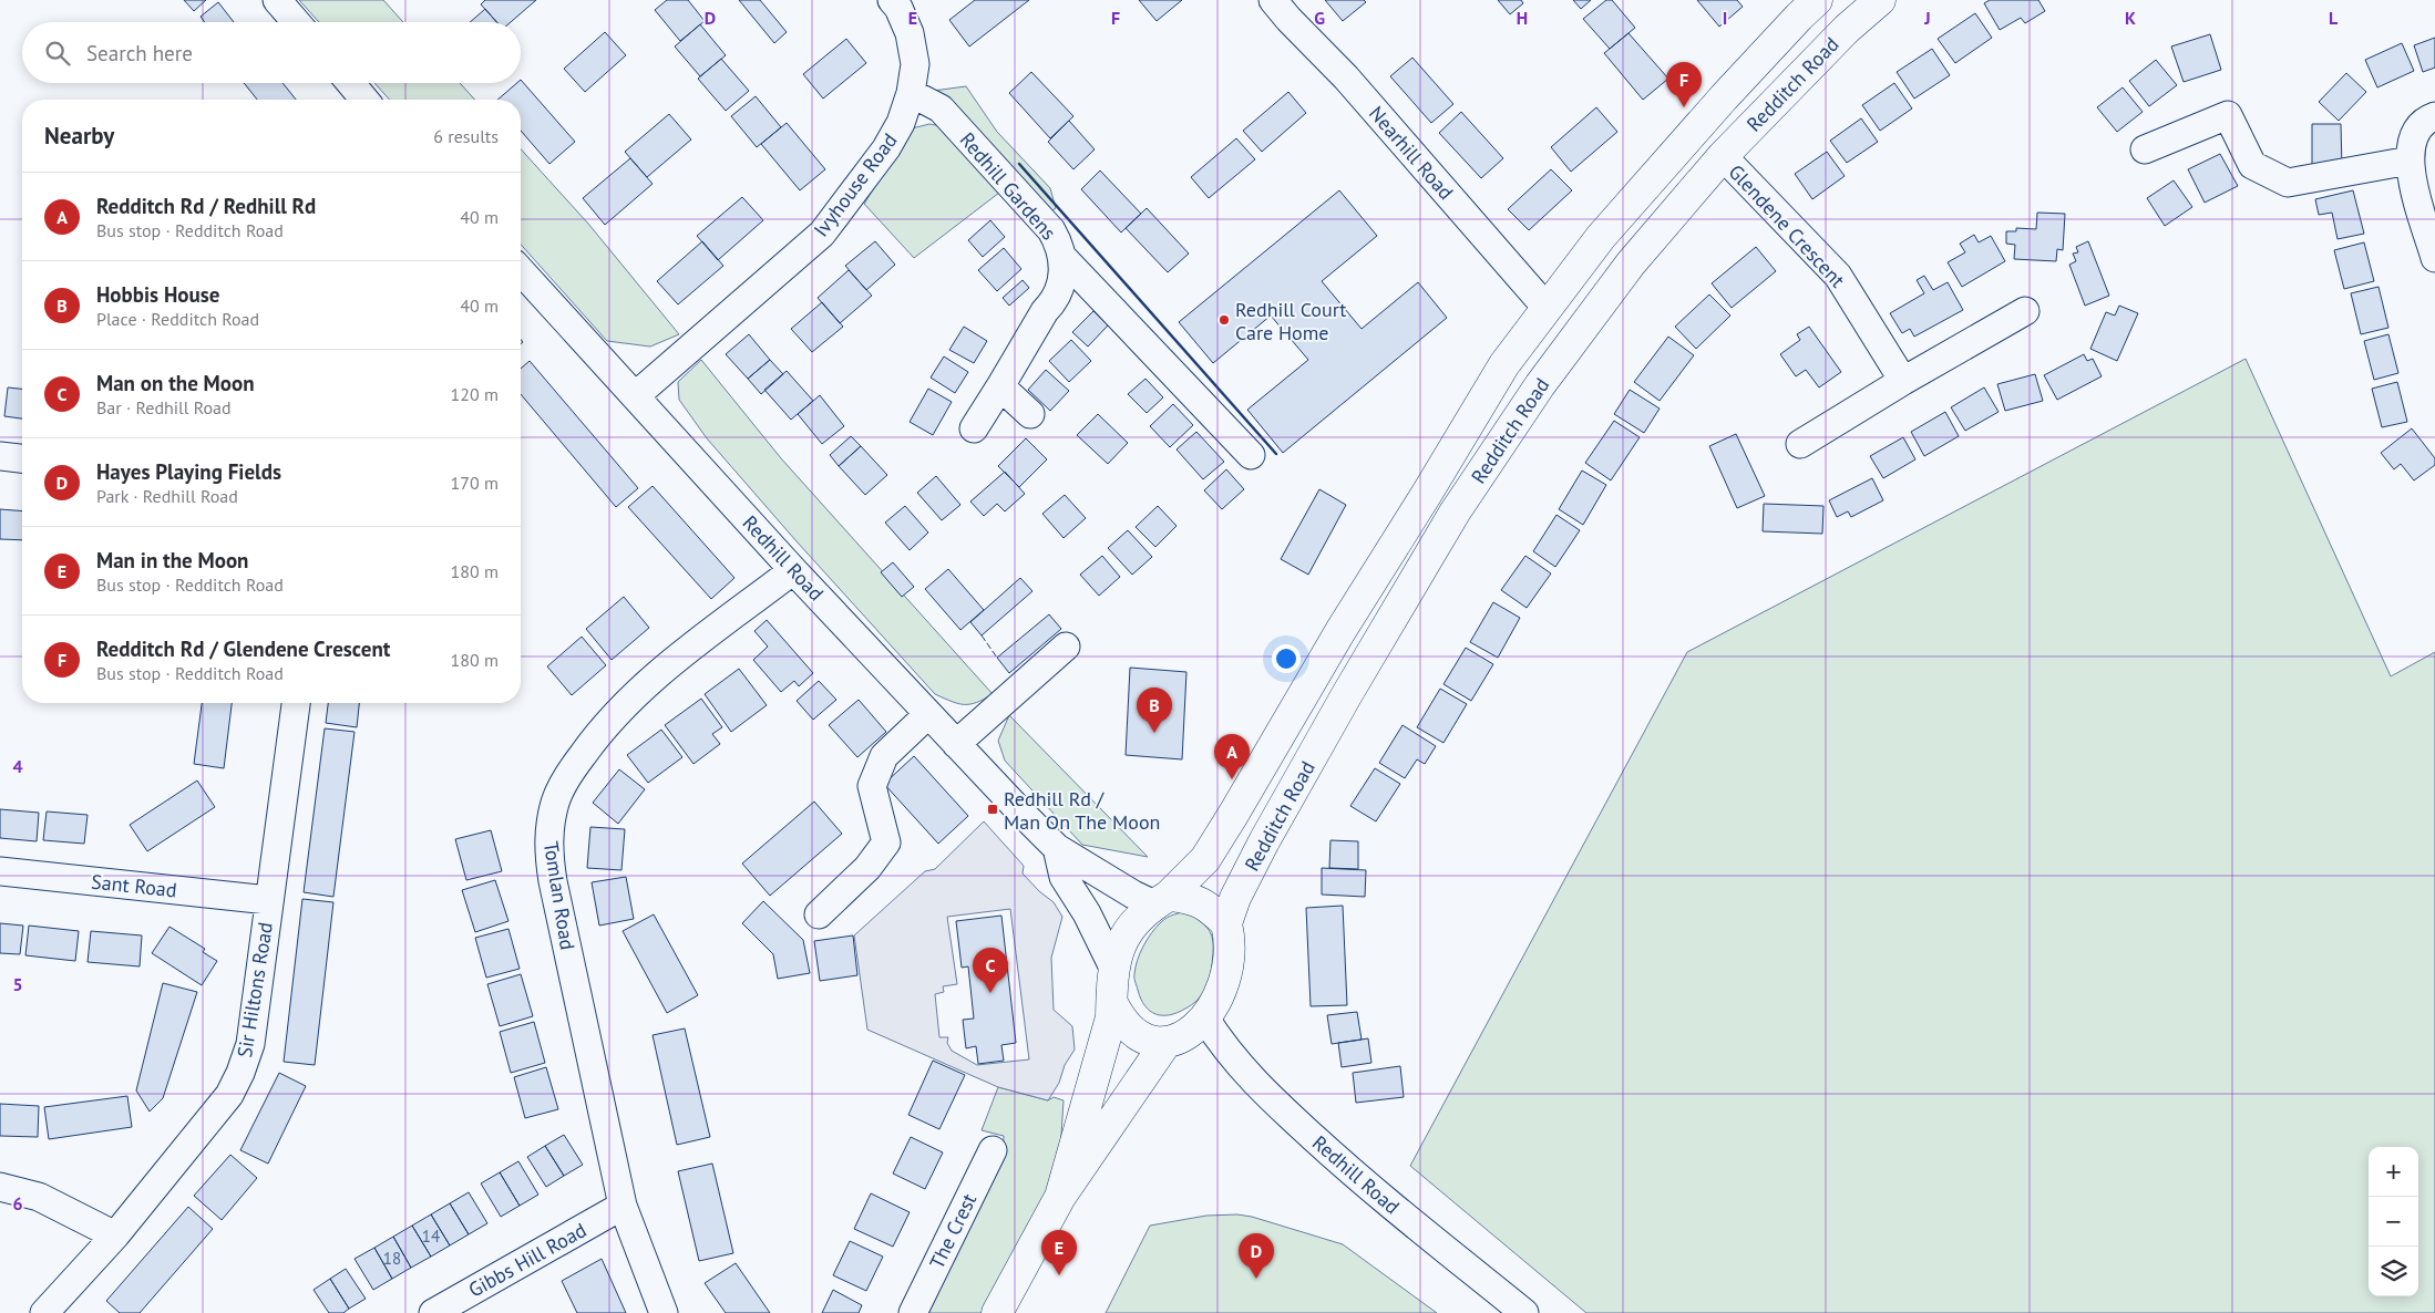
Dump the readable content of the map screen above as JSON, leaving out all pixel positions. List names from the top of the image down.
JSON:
{
  "streets": {
    "highway": ["Redditch Road"],
    "street": [
      "Nearhill Road",
      "Ivyhouse Road",
      "Redhill Gardens",
      "Glendene Crescent",
      "Redhill Road",
      "Sant Road",
      "Tomlan Road",
      "Sir Hiltons Road",
      "The Crest",
      "Gibbs Hill Road"
    ]
  },
  "crossings": [
    ["Redditch Road", "Nearhill Road"],
    ["Redditch Road", "Glendene Crescent"],
    ["Redditch Road", "Redhill Road"],
    ["Ivyhouse Road", "Redhill Gardens"],
    ["Ivyhouse Road", "Redhill Road"],
    ["Redhill Road", "Tomlan Road"],
    ["Sant Road", "Sir Hiltons Road"],
    ["Tomlan Road", "Gibbs Hill Road"]
  ],
  "places": {
    "other": ["Redhill Court Care Home"],
    "transit": ["Redhill Rd / Man On The Moon"]
  },
  "house_numbers": ["14", "18"],
  "page": {
    "search": "Search here",
    "pins": [
      "F",
      "B",
      "A",
      "C",
      "E",
      "D"
    ],
    "heading": ["Nearby", "6 results"],
    "list": [
      {
        "mark": "A",
        "name": "Redditch Rd / Redhill Rd",
        "note": "Bus stop · Redditch Road",
        "value": "40 m"
      },
      {
        "mark": "B",
        "name": "Hobbis House",
        "note": "Place · Redditch Road",
        "value": "40 m"
      },
      {
        "mark": "C",
        "name": "Man on the Moon",
        "note": "Bar · Redhill Road",
        "value": "120 m"
      },
      {
        "mark": "D",
        "name": "Hayes Playing Fields",
        "note": "Park · Redhill Road",
        "value": "170 m"
      },
      {
        "mark": "E",
        "name": "Man in the Moon",
        "note": "Bus stop · Redditch Road",
        "value": "180 m"
      },
      {
        "mark": "F",
        "name": "Redditch Rd / Glendene Crescent",
        "note": "Bus stop · Redditch Road",
        "value": "180 m"
      }
    ],
    "map_buttons": ["+", "−"]
  },
  "grid": {
    "columns": [
      "D",
      "E",
      "F",
      "G",
      "H",
      "I",
      "J",
      "K",
      "L"
    ],
    "rows": ["4", "5", "6"]
  }
}
